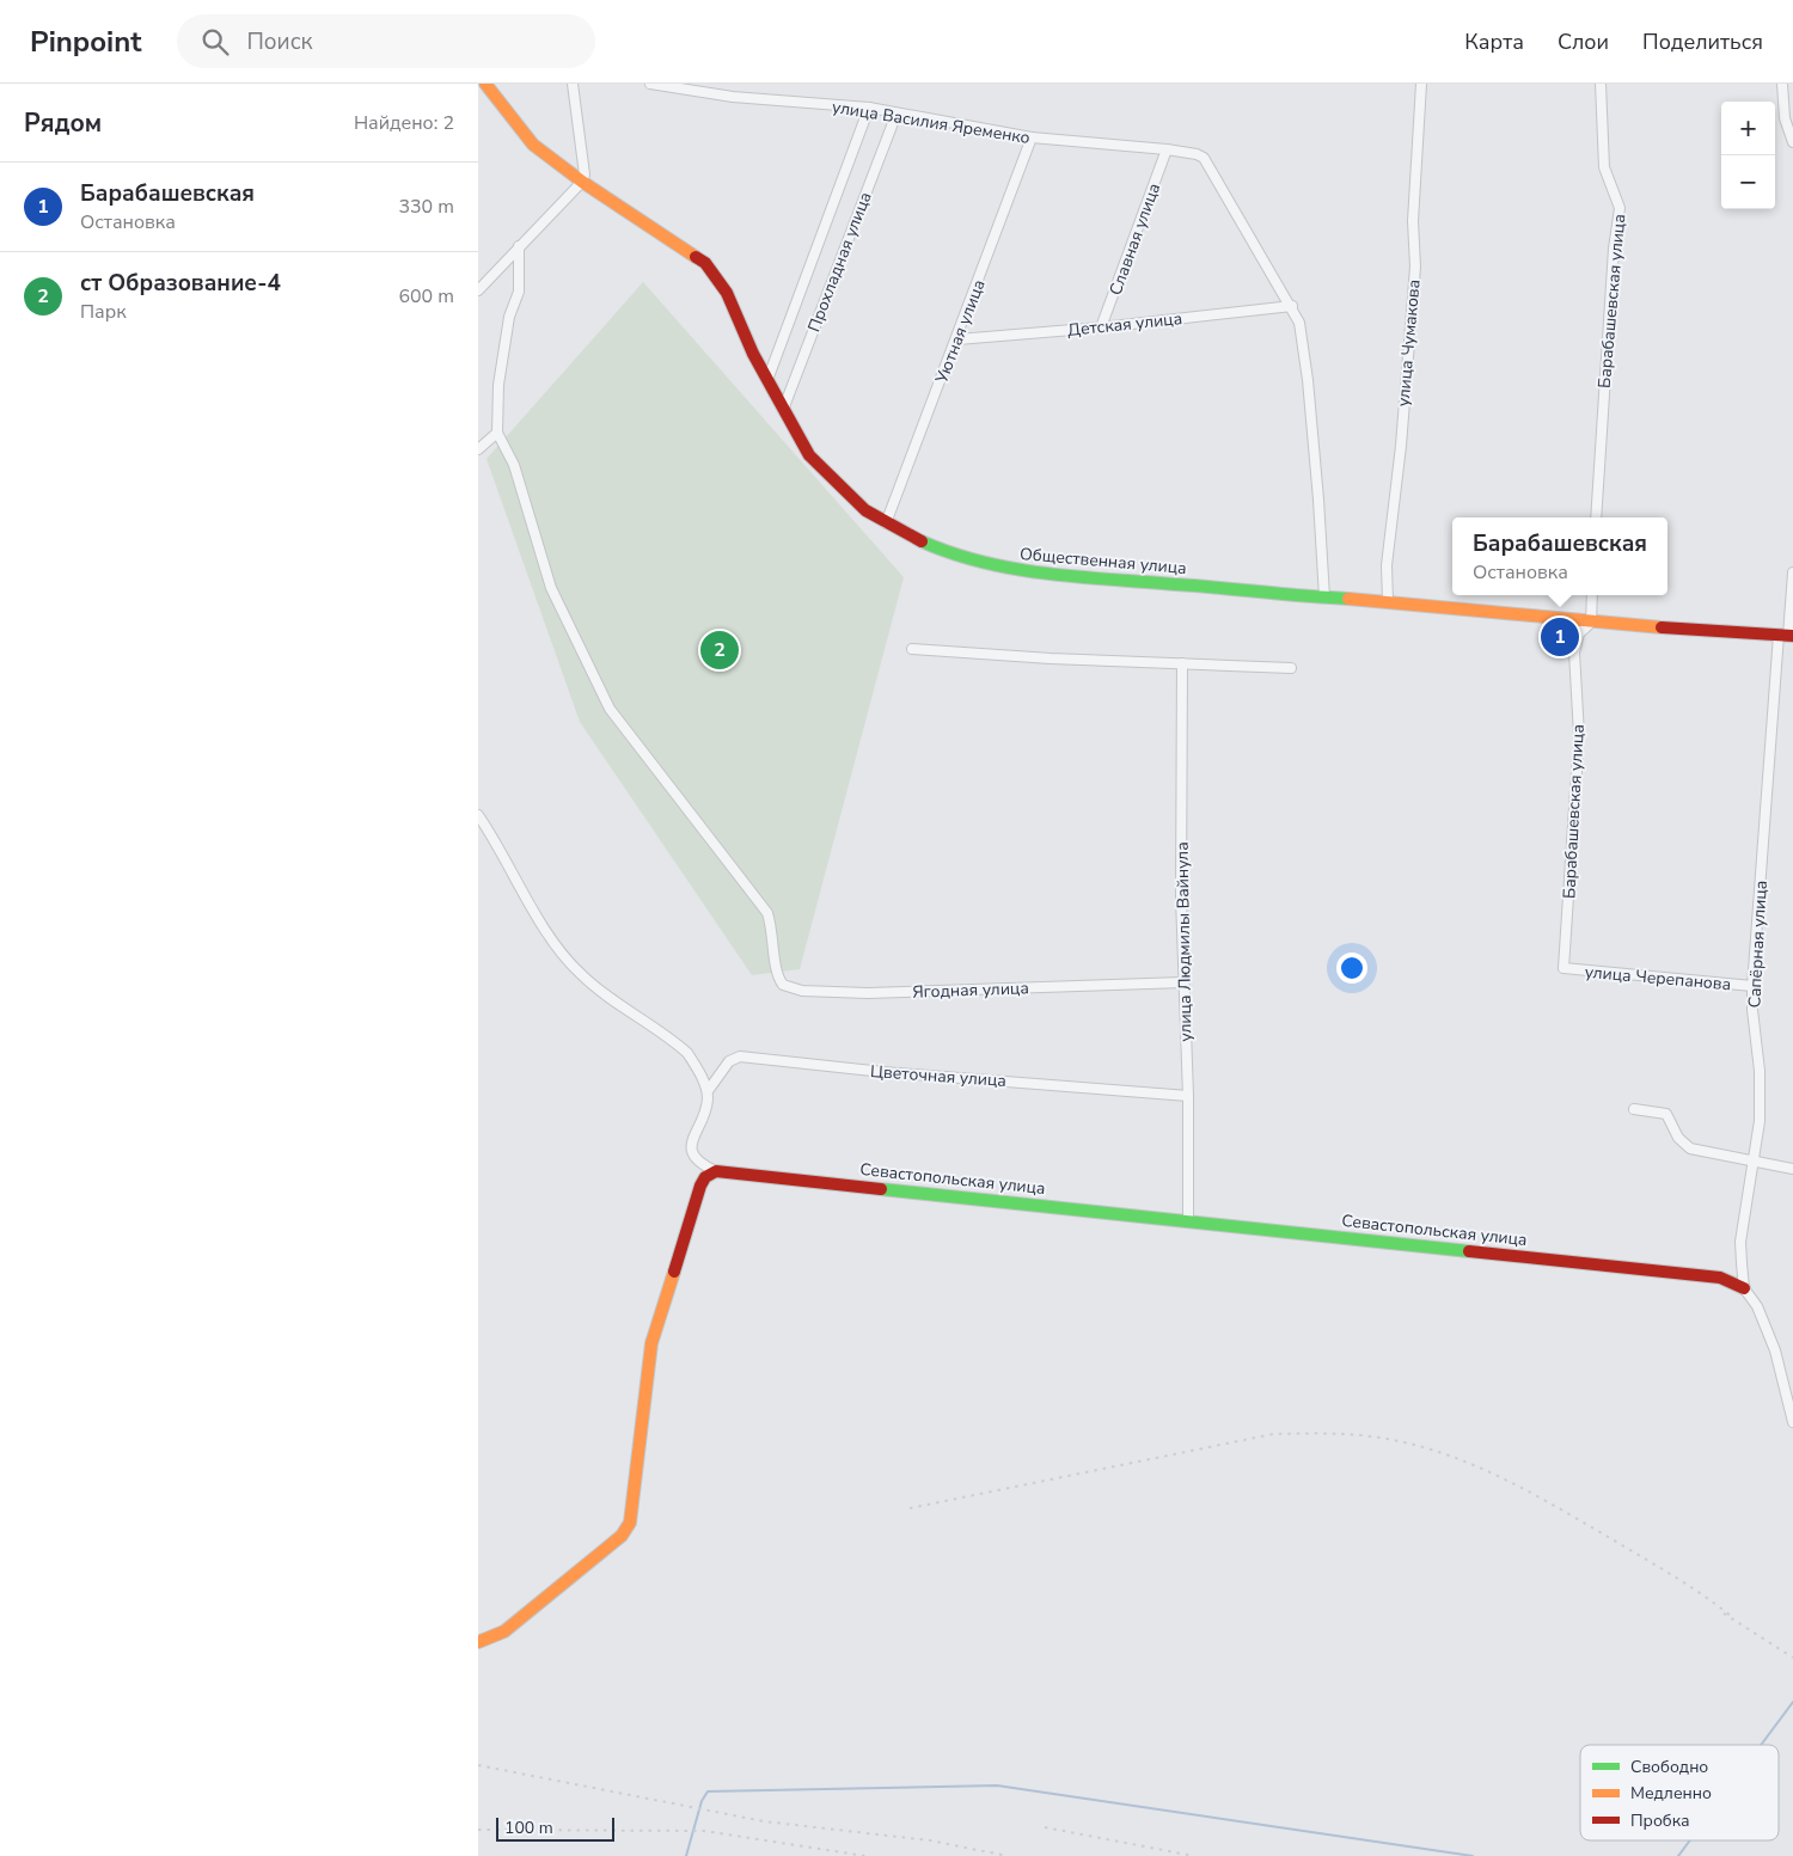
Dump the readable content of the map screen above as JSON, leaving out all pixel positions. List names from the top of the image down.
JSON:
{
  "streets": {
    "street": [
      "улица Василия Яременко",
      "Славная улица",
      "Прохладная улица",
      "Барабашевская улица",
      "Детская улица",
      "Уютная улица",
      "улица Чумакова",
      "Общественная улица",
      "улица Людмилы Вайнула",
      "Сапёрная улица",
      "улица Черепанова",
      "Ягодная улица",
      "Цветочная улица",
      "Севастопольская улица"
    ]
  },
  "crossings": [
    ["улица Василия Яременко", "Славная улица"],
    ["улица Василия Яременко", "Прохладная улица"],
    ["улица Василия Яременко", "Детская улица"],
    ["улица Василия Яременко", "Уютная улица"],
    ["Славная улица", "Детская улица"],
    ["Прохладная улица", "Общественная улица"],
    ["Барабашевская улица", "Общественная улица"],
    ["Барабашевская улица", "улица Черепанова"],
    ["Детская улица", "Уютная улица"],
    ["Уютная улица", "Общественная улица"],
    ["улица Чумакова", "Общественная улица"],
    ["Общественная улица", "Сапёрная улица"],
    ["улица Людмилы Вайнула", "Ягодная улица"],
    ["улица Людмилы Вайнула", "Цветочная улица"],
    ["улица Людмилы Вайнула", "Севастопольская улица"],
    ["Сапёрная улица", "улица Черепанова"],
    ["Сапёрная улица", "Севастопольская улица"]
  ],
  "legend": ["Свободно", "Медленно", "Пробка"],
  "scale_bar": "100 m",
  "page": {
    "header": "Pinpoint",
    "search": "Поиск",
    "nav": ["Карта", "Слои", "Поделиться"],
    "heading": ["Рядом", "Найдено: 2"],
    "map_buttons": ["+", "−"],
    "list": [
      {
        "mark": "1",
        "name": "Барабашевская",
        "note": "Остановка",
        "value": "330 m"
      },
      {
        "mark": "2",
        "name": "ст Образование-4",
        "note": "Парк",
        "value": "600 m"
      }
    ],
    "popup": ["Барабашевская", "Остановка"],
    "pins": ["1", "2"],
    "scale": "100 m"
  }
}
